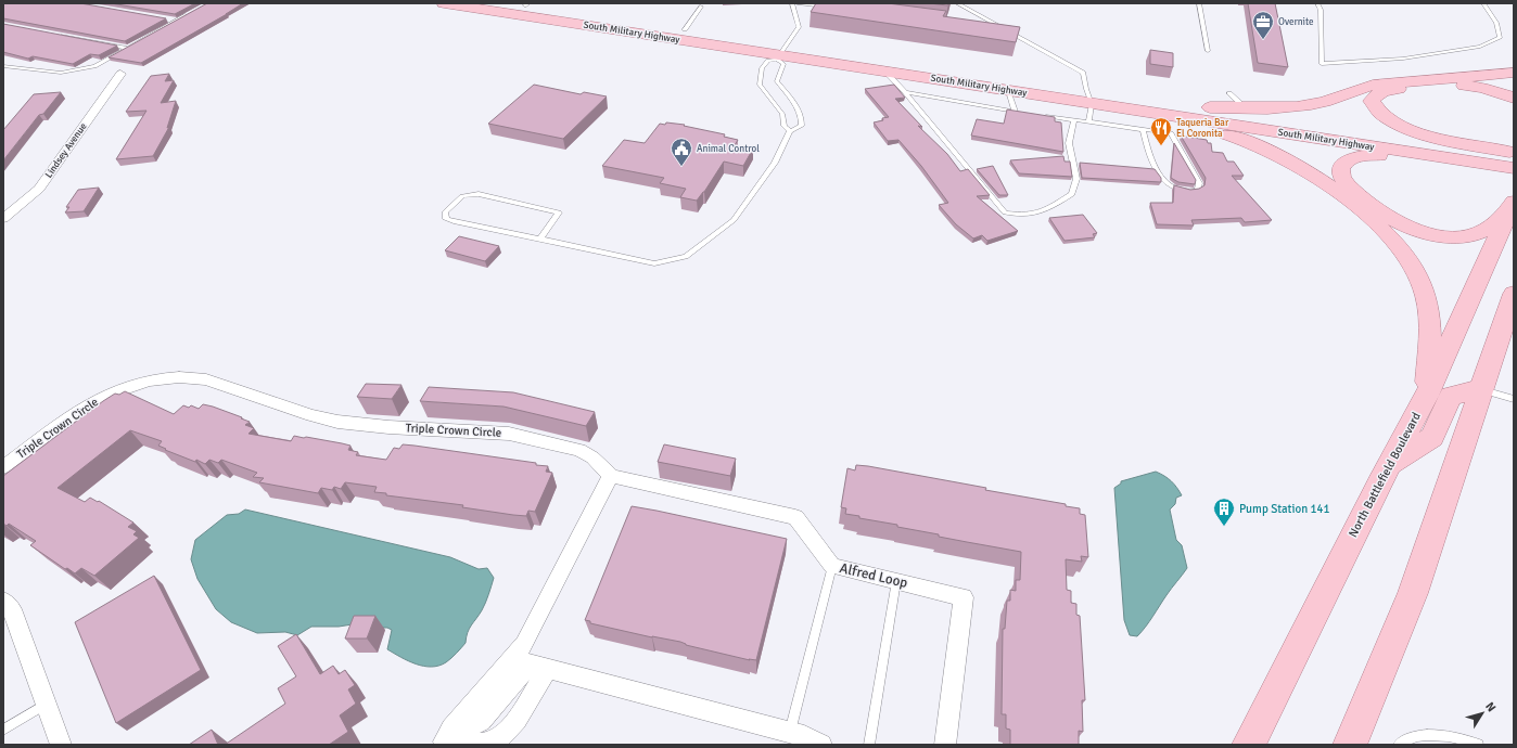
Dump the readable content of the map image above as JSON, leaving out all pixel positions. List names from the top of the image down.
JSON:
{
  "streets": {
    "main road": ["South Military Highway", "North Battlefield Boulevard"],
    "street": ["Lindsey Avenue", "Triple Crown Circle", "Alfred Loop"]
  },
  "crossings": [
    ["Triple Crown Circle", "Alfred Loop"]
  ],
  "places": {
    "office": ["Overnite"],
    "restaurant": ["Taqueria Bar El Coronita"],
    "public building": ["Animal Control"],
    "building": ["Pump Station 141"]
  },
  "north": "top right"
}
